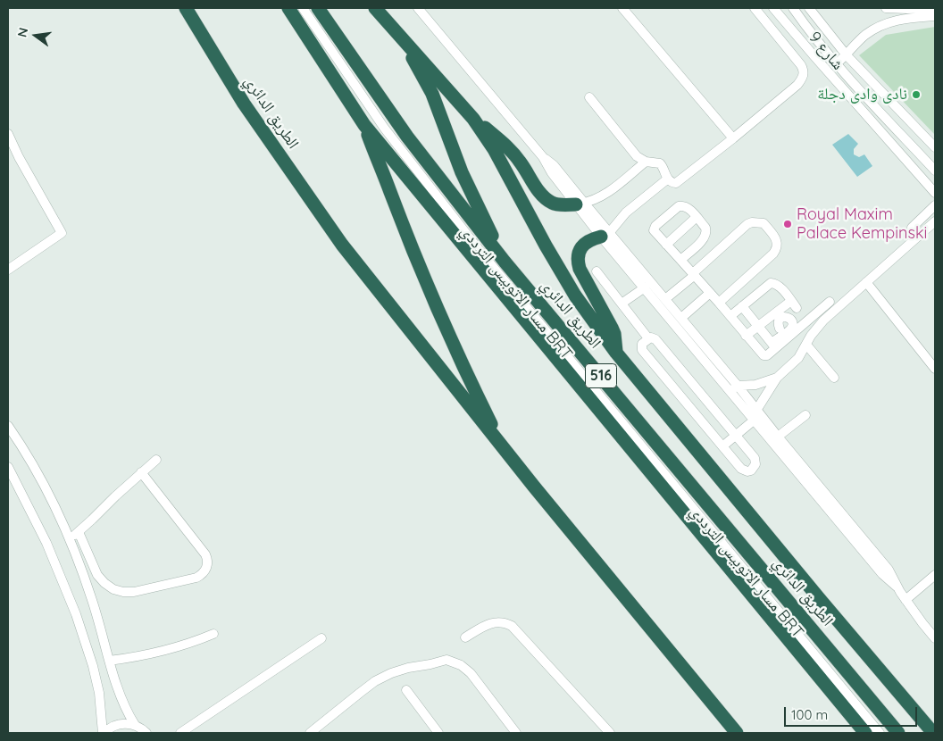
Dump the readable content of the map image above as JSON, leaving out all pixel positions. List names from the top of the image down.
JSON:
{
  "streets": {
    "highway": ["الطريق الدائري", "516"],
    "street": ["شارع 9", "مسار الاتوبيس الترددي BRT"]
  },
  "crossings": [
    ["الطريق الدائري", "516"]
  ],
  "places": ["نادى وادى دجلة", "Royal Maxim Palace Kempinski"],
  "scale_bar": "100 m",
  "north": "left"
}
